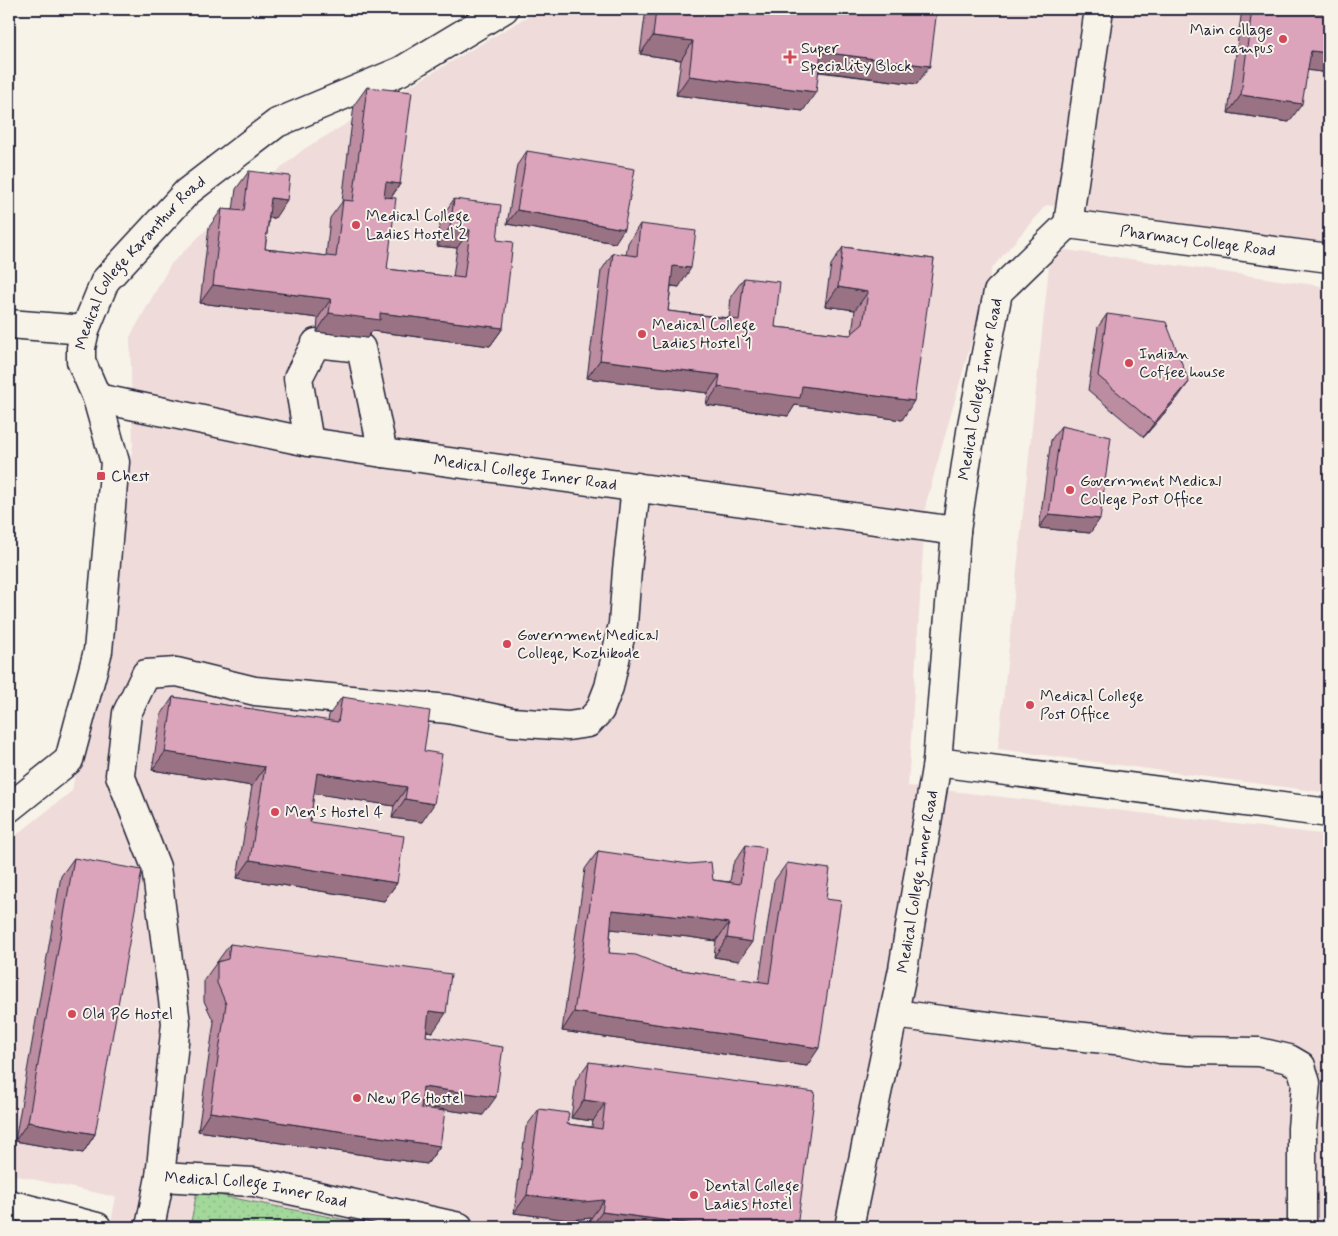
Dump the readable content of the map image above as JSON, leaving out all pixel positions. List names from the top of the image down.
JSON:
{
  "streets": {
    "street": ["Pharmacy College Road", "Medical College Karanthur Road", "Medical College Inner Road"]
  },
  "crossings": [
    ["Pharmacy College Road", "Medical College Inner Road"],
    ["Medical College Karanthur Road", "Medical College Inner Road"]
  ],
  "places": {
    "other": [
      "Main collage campus",
      "Medical College Ladies Hostel 2",
      "Medical College Ladies Hostel 1",
      "Indian Coffee house",
      "Government Medical College Post Office",
      "Government Medical College, Kozhikode",
      "Medical College Post Office",
      "Men's Hostel 4",
      "Old PG Hostel",
      "New PG Hostel",
      "Dental College Ladies Hostel"
    ],
    "health": ["Super Speciality Block"],
    "transit": ["Chest"]
  }
}
